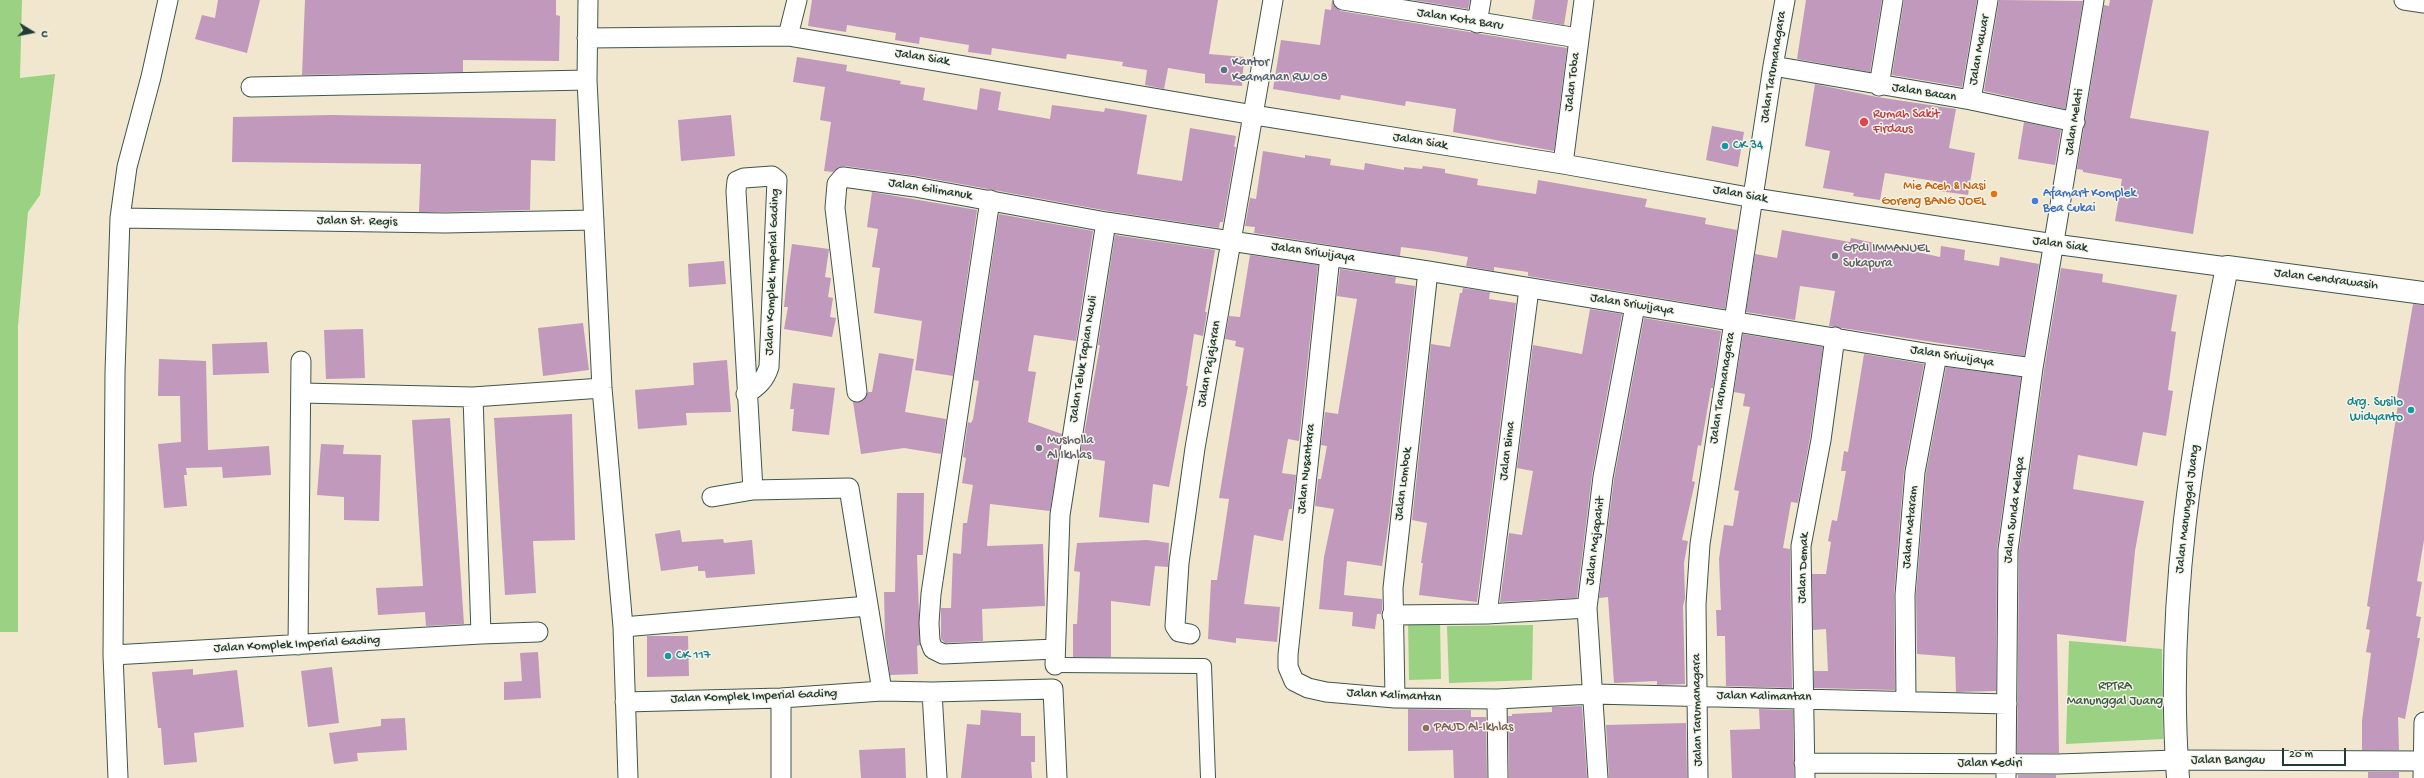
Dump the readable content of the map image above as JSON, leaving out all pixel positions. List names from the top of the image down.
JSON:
{
  "streets": {
    "street": [
      "Jalan Kota Baru",
      "Jalan Mawar",
      "Jalan Siak",
      "Jalan Tarumanagara",
      "Jalan Toba",
      "Jalan Bacan",
      "Jalan Melati",
      "Jalan Gilimanuk",
      "Jalan St. Regis",
      "Jalan Sriwijaya",
      "Jalan Komplek Imperial Gading",
      "Jalan Cendrawasih",
      "Jalan Teluk Tapian Nauli",
      "Jalan Pajajaran",
      "Jalan Bima",
      "Jalan Nusantara",
      "Jalan Lombok",
      "Jalan Manunggal Juang",
      "Jalan Sunda Kelapa",
      "Jalan Mataram",
      "Jalan Majapahit",
      "Jalan Demak",
      "Jalan Kalimantan",
      "Jalan Bangau",
      "Jalan Kediri"
    ]
  },
  "crossings": [
    ["Jalan Kota Baru", "Jalan Toba"],
    ["Jalan Mawar", "Jalan Bacan"],
    ["Jalan Siak", "Jalan Tarumanagara"],
    ["Jalan Siak", "Jalan Toba"],
    ["Jalan Siak", "Jalan Melati"],
    ["Jalan Siak", "Jalan Cendrawasih"],
    ["Jalan Siak", "Jalan Pajajaran"],
    ["Jalan Siak", "Jalan Manunggal Juang"],
    ["Jalan Siak", "Jalan Sunda Kelapa"],
    ["Jalan Tarumanagara", "Jalan Bacan"],
    ["Jalan Tarumanagara", "Jalan Sriwijaya"],
    ["Jalan Tarumanagara", "Jalan Kalimantan"],
    ["Jalan Bacan", "Jalan Melati"],
    ["Jalan Melati", "Jalan Sunda Kelapa"],
    ["Jalan Gilimanuk", "Jalan Sriwijaya"],
    ["Jalan Gilimanuk", "Jalan Teluk Tapian Nauli"],
    ["Jalan Gilimanuk", "Jalan Pajajaran"],
    ["Jalan Sriwijaya", "Jalan Pajajaran"],
    ["Jalan Sriwijaya", "Jalan Bima"],
    ["Jalan Sriwijaya", "Jalan Nusantara"],
    ["Jalan Sriwijaya", "Jalan Lombok"],
    ["Jalan Sriwijaya", "Jalan Sunda Kelapa"],
    ["Jalan Sriwijaya", "Jalan Mataram"],
    ["Jalan Sriwijaya", "Jalan Majapahit"],
    ["Jalan Sriwijaya", "Jalan Demak"],
    ["Jalan Cendrawasih", "Jalan Manunggal Juang"],
    ["Jalan Nusantara", "Jalan Kalimantan"],
    ["Jalan Lombok", "Jalan Kalimantan"],
    ["Jalan Manunggal Juang", "Jalan Bangau"],
    ["Jalan Manunggal Juang", "Jalan Kediri"],
    ["Jalan Sunda Kelapa", "Jalan Kalimantan"],
    ["Jalan Sunda Kelapa", "Jalan Kediri"],
    ["Jalan Mataram", "Jalan Kalimantan"],
    ["Jalan Majapahit", "Jalan Kalimantan"],
    ["Jalan Demak", "Jalan Kalimantan"],
    ["Jalan Demak", "Jalan Kediri"],
    ["Jalan Bangau", "Jalan Kediri"]
  ],
  "parks": ["RPTRA Manunggal Juang"],
  "places": [
    "Kantor Keamanan RW 08",
    "Rumah Sakit Firdaus",
    "CK 34",
    "Mie Aceh & Nasi Goreng BANG JOEL",
    "Afamart Komplek Bea Cukai",
    "GPdI IMMANUEL Sukapura",
    "drg. Susilo Widyanto",
    "Musholla Al Ikhlas",
    "CK 117",
    "PAUD Al-Ikhlas"
  ],
  "scale_bar": "20 m",
  "north": "right"
}
